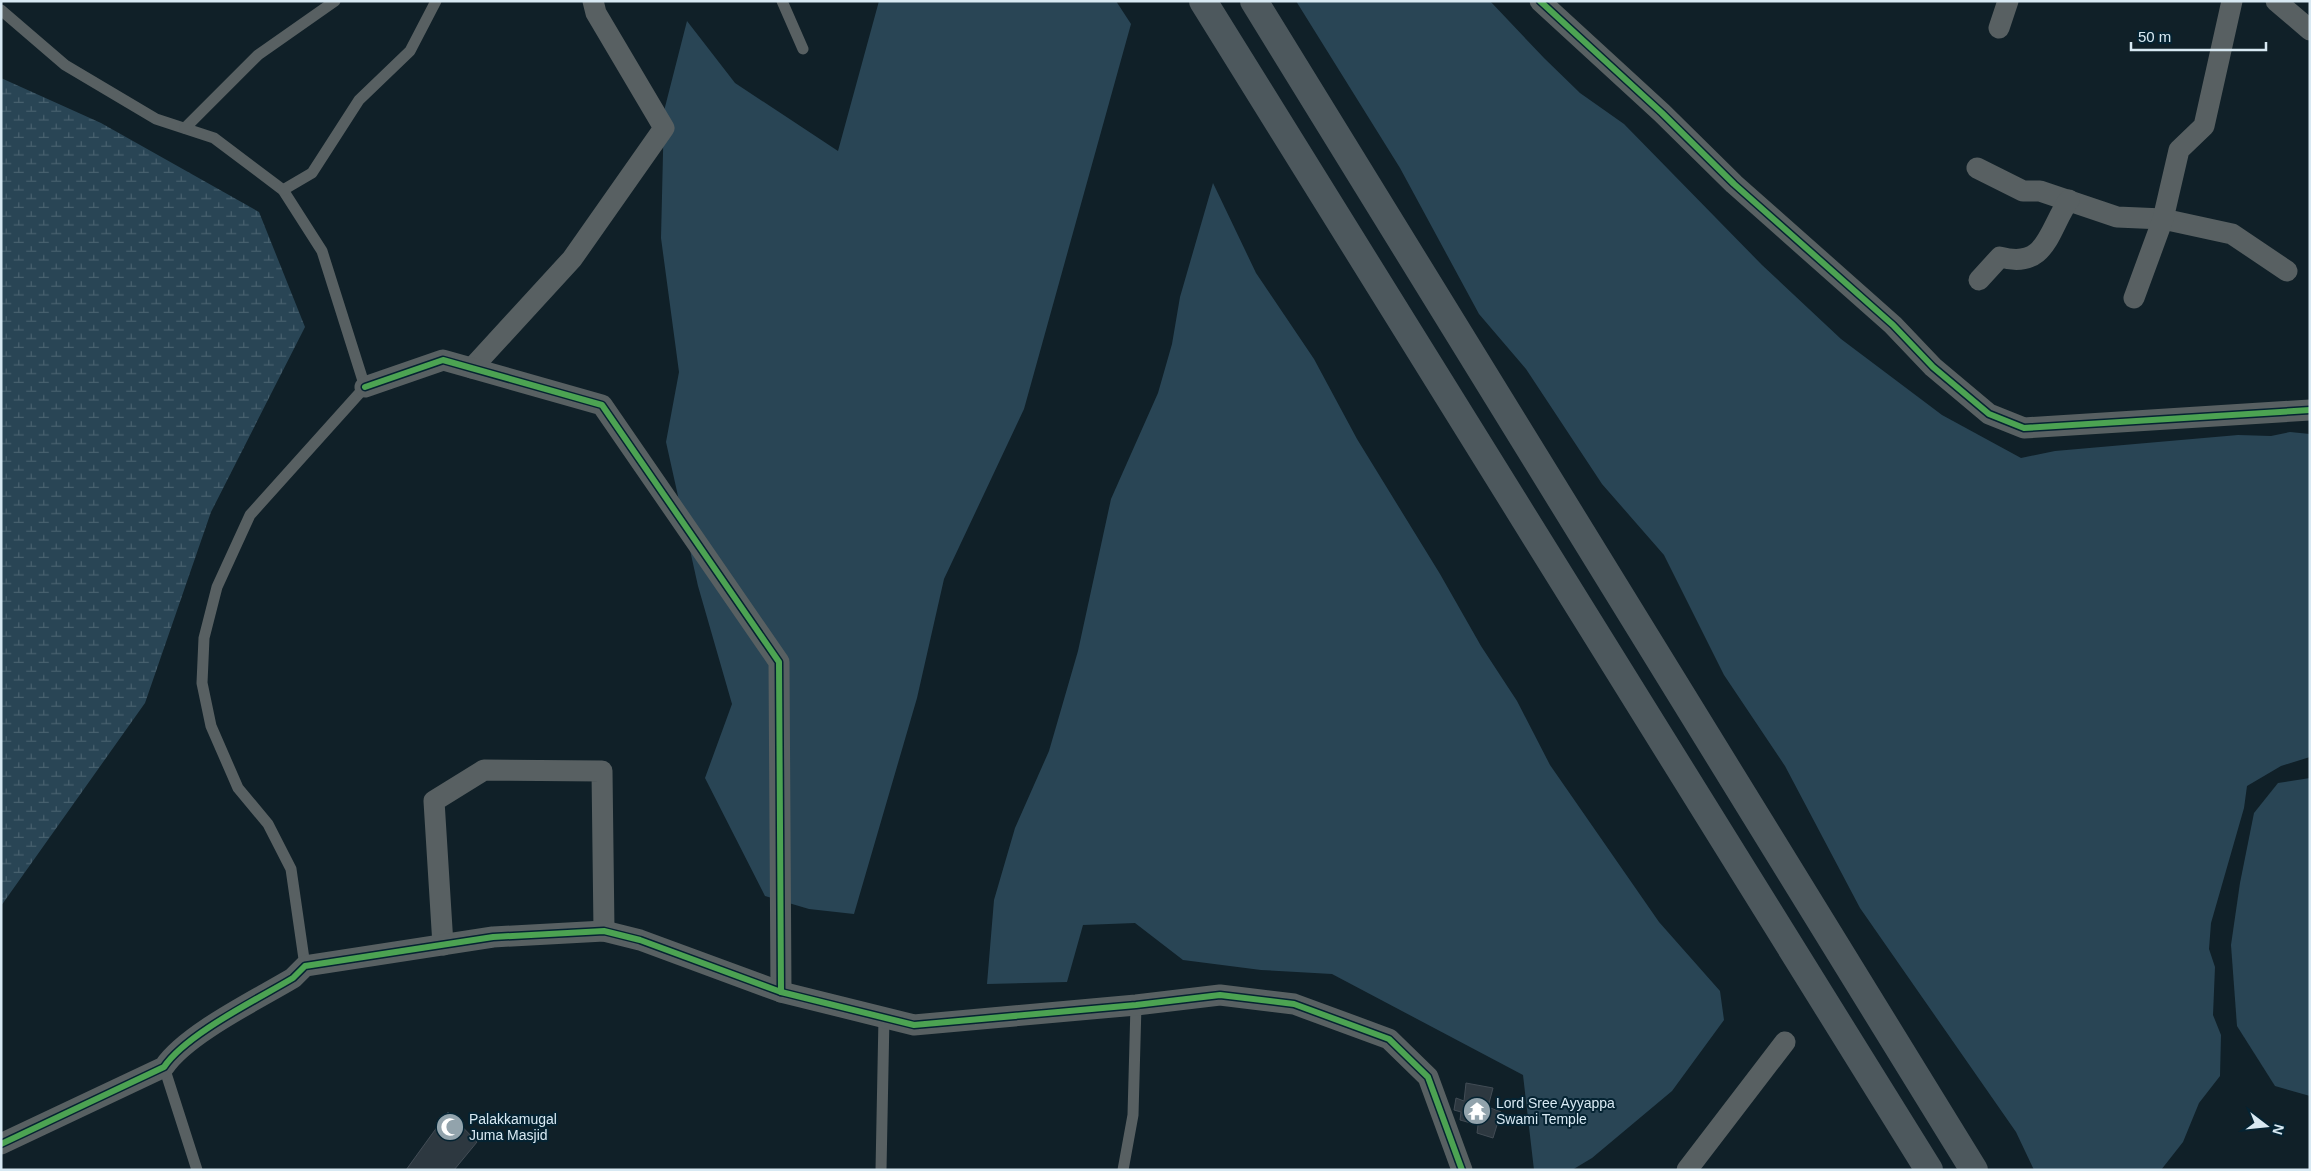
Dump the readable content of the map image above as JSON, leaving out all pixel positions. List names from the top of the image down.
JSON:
{
  "places": {
    "temple": ["Lord Sree Ayyappa Swami Temple"],
    "mosque": ["Palakkamugal Juma Masjid"]
  },
  "scale_bar": "50 m",
  "north": "right"
}
